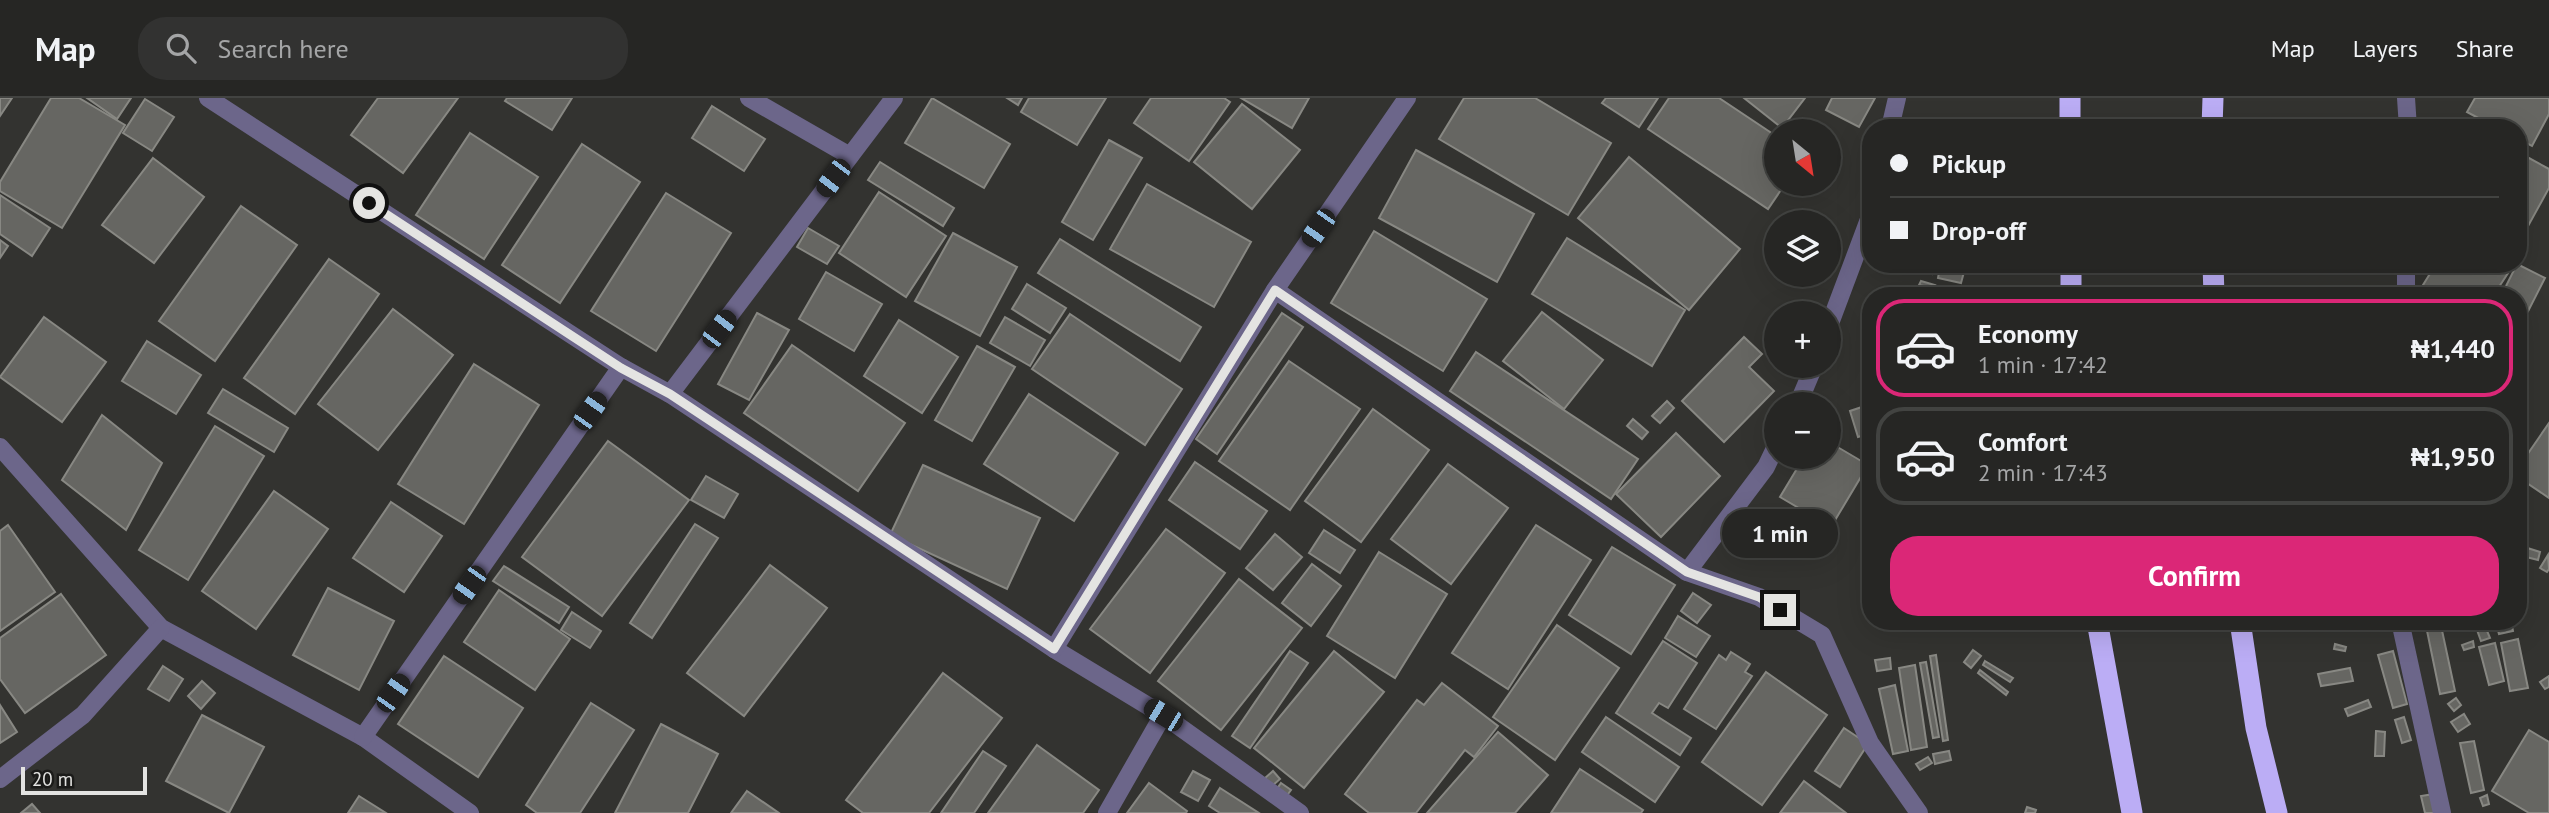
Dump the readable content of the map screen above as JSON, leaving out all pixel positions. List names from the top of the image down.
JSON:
{
  "scale_bar": "20 m",
  "north": "bottom right",
  "page": {
    "header": "Map",
    "search": "Search here",
    "nav": ["Map", "Layers", "Share"],
    "map_buttons": ["+", "−"],
    "banner": ["Pickup", "Drop-off"],
    "list": [
      {
        "name": "Economy",
        "note": "1 min · 17:42",
        "value": "₦1,440"
      },
      {
        "name": "Comfort",
        "note": "2 min · 17:43",
        "value": "₦1,950"
      }
    ],
    "bubble": "1 min",
    "buttons": "Confirm",
    "scale": "20 m"
  }
}
